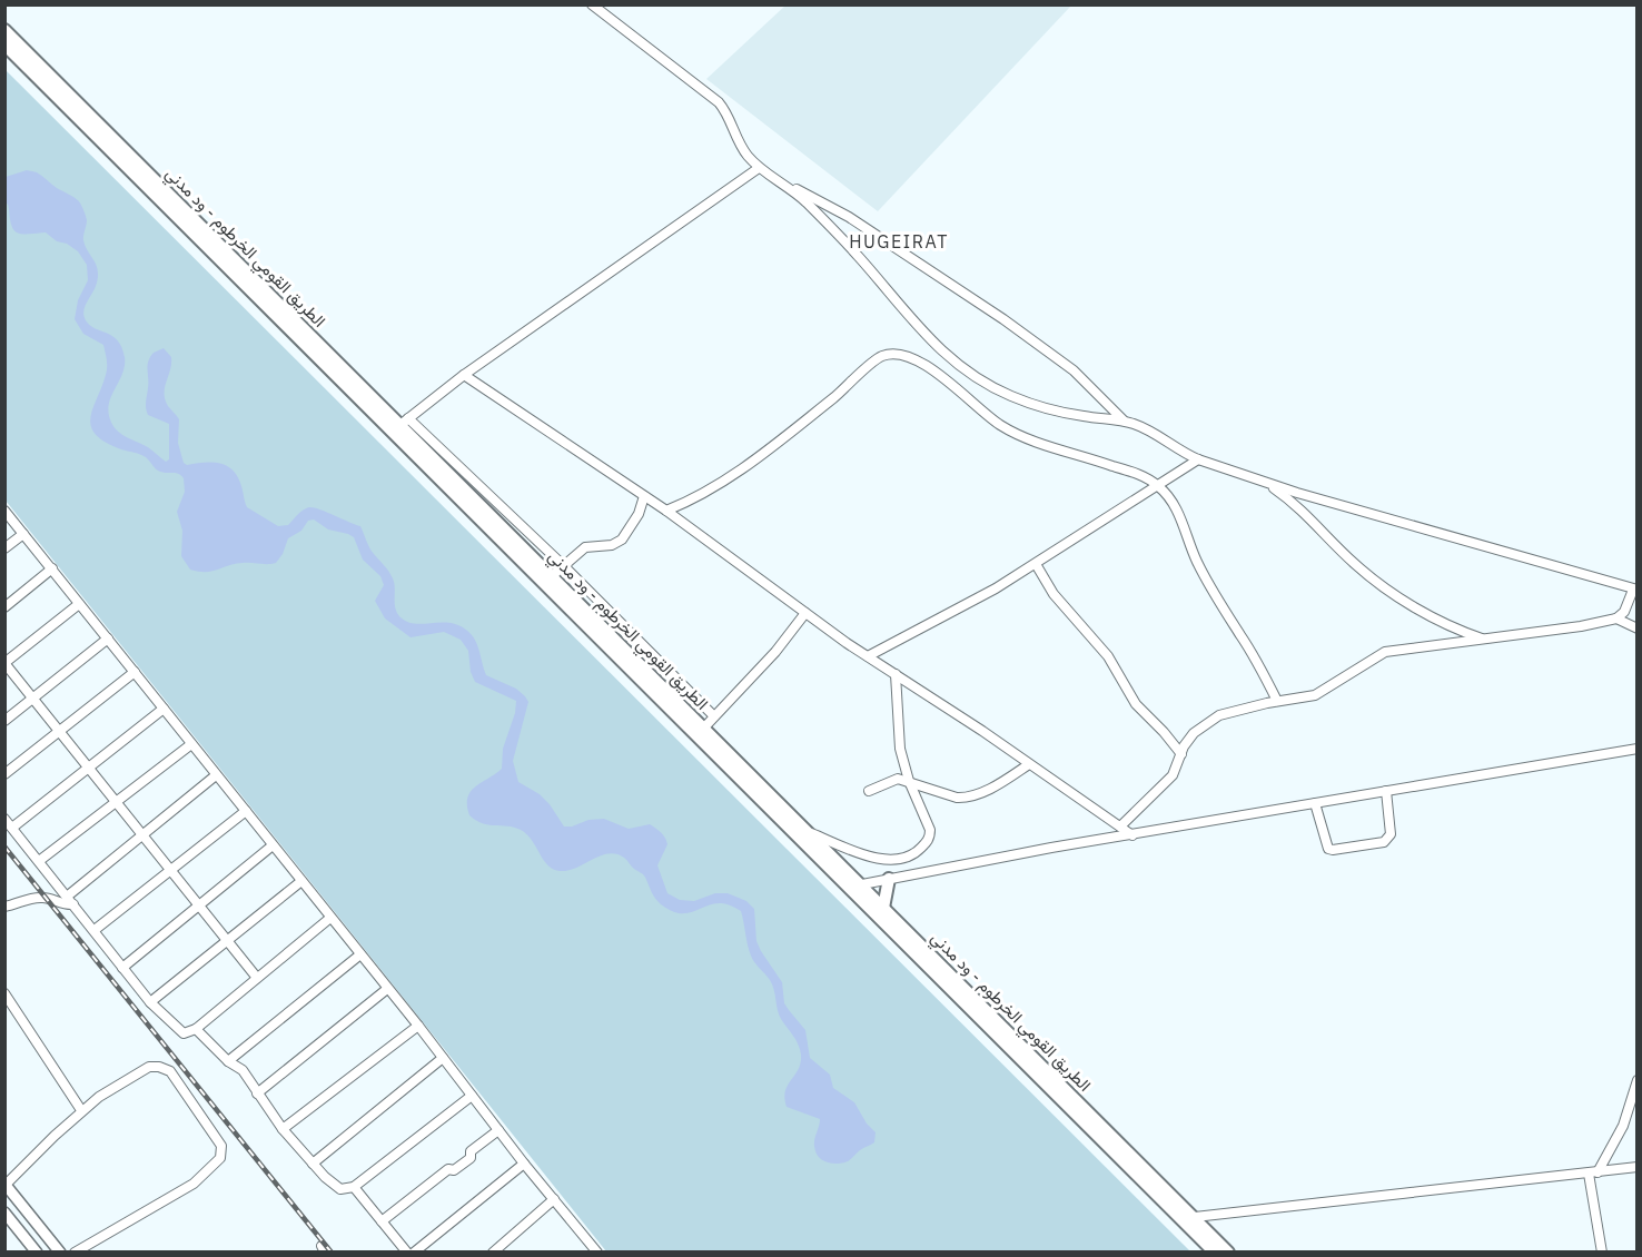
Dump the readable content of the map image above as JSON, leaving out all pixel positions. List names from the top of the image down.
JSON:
{
  "streets": {
    "highway": ["الطريق القومي الخرطوم - ود مدني"]
  },
  "districts": ["HUGEIRAT"]
}
